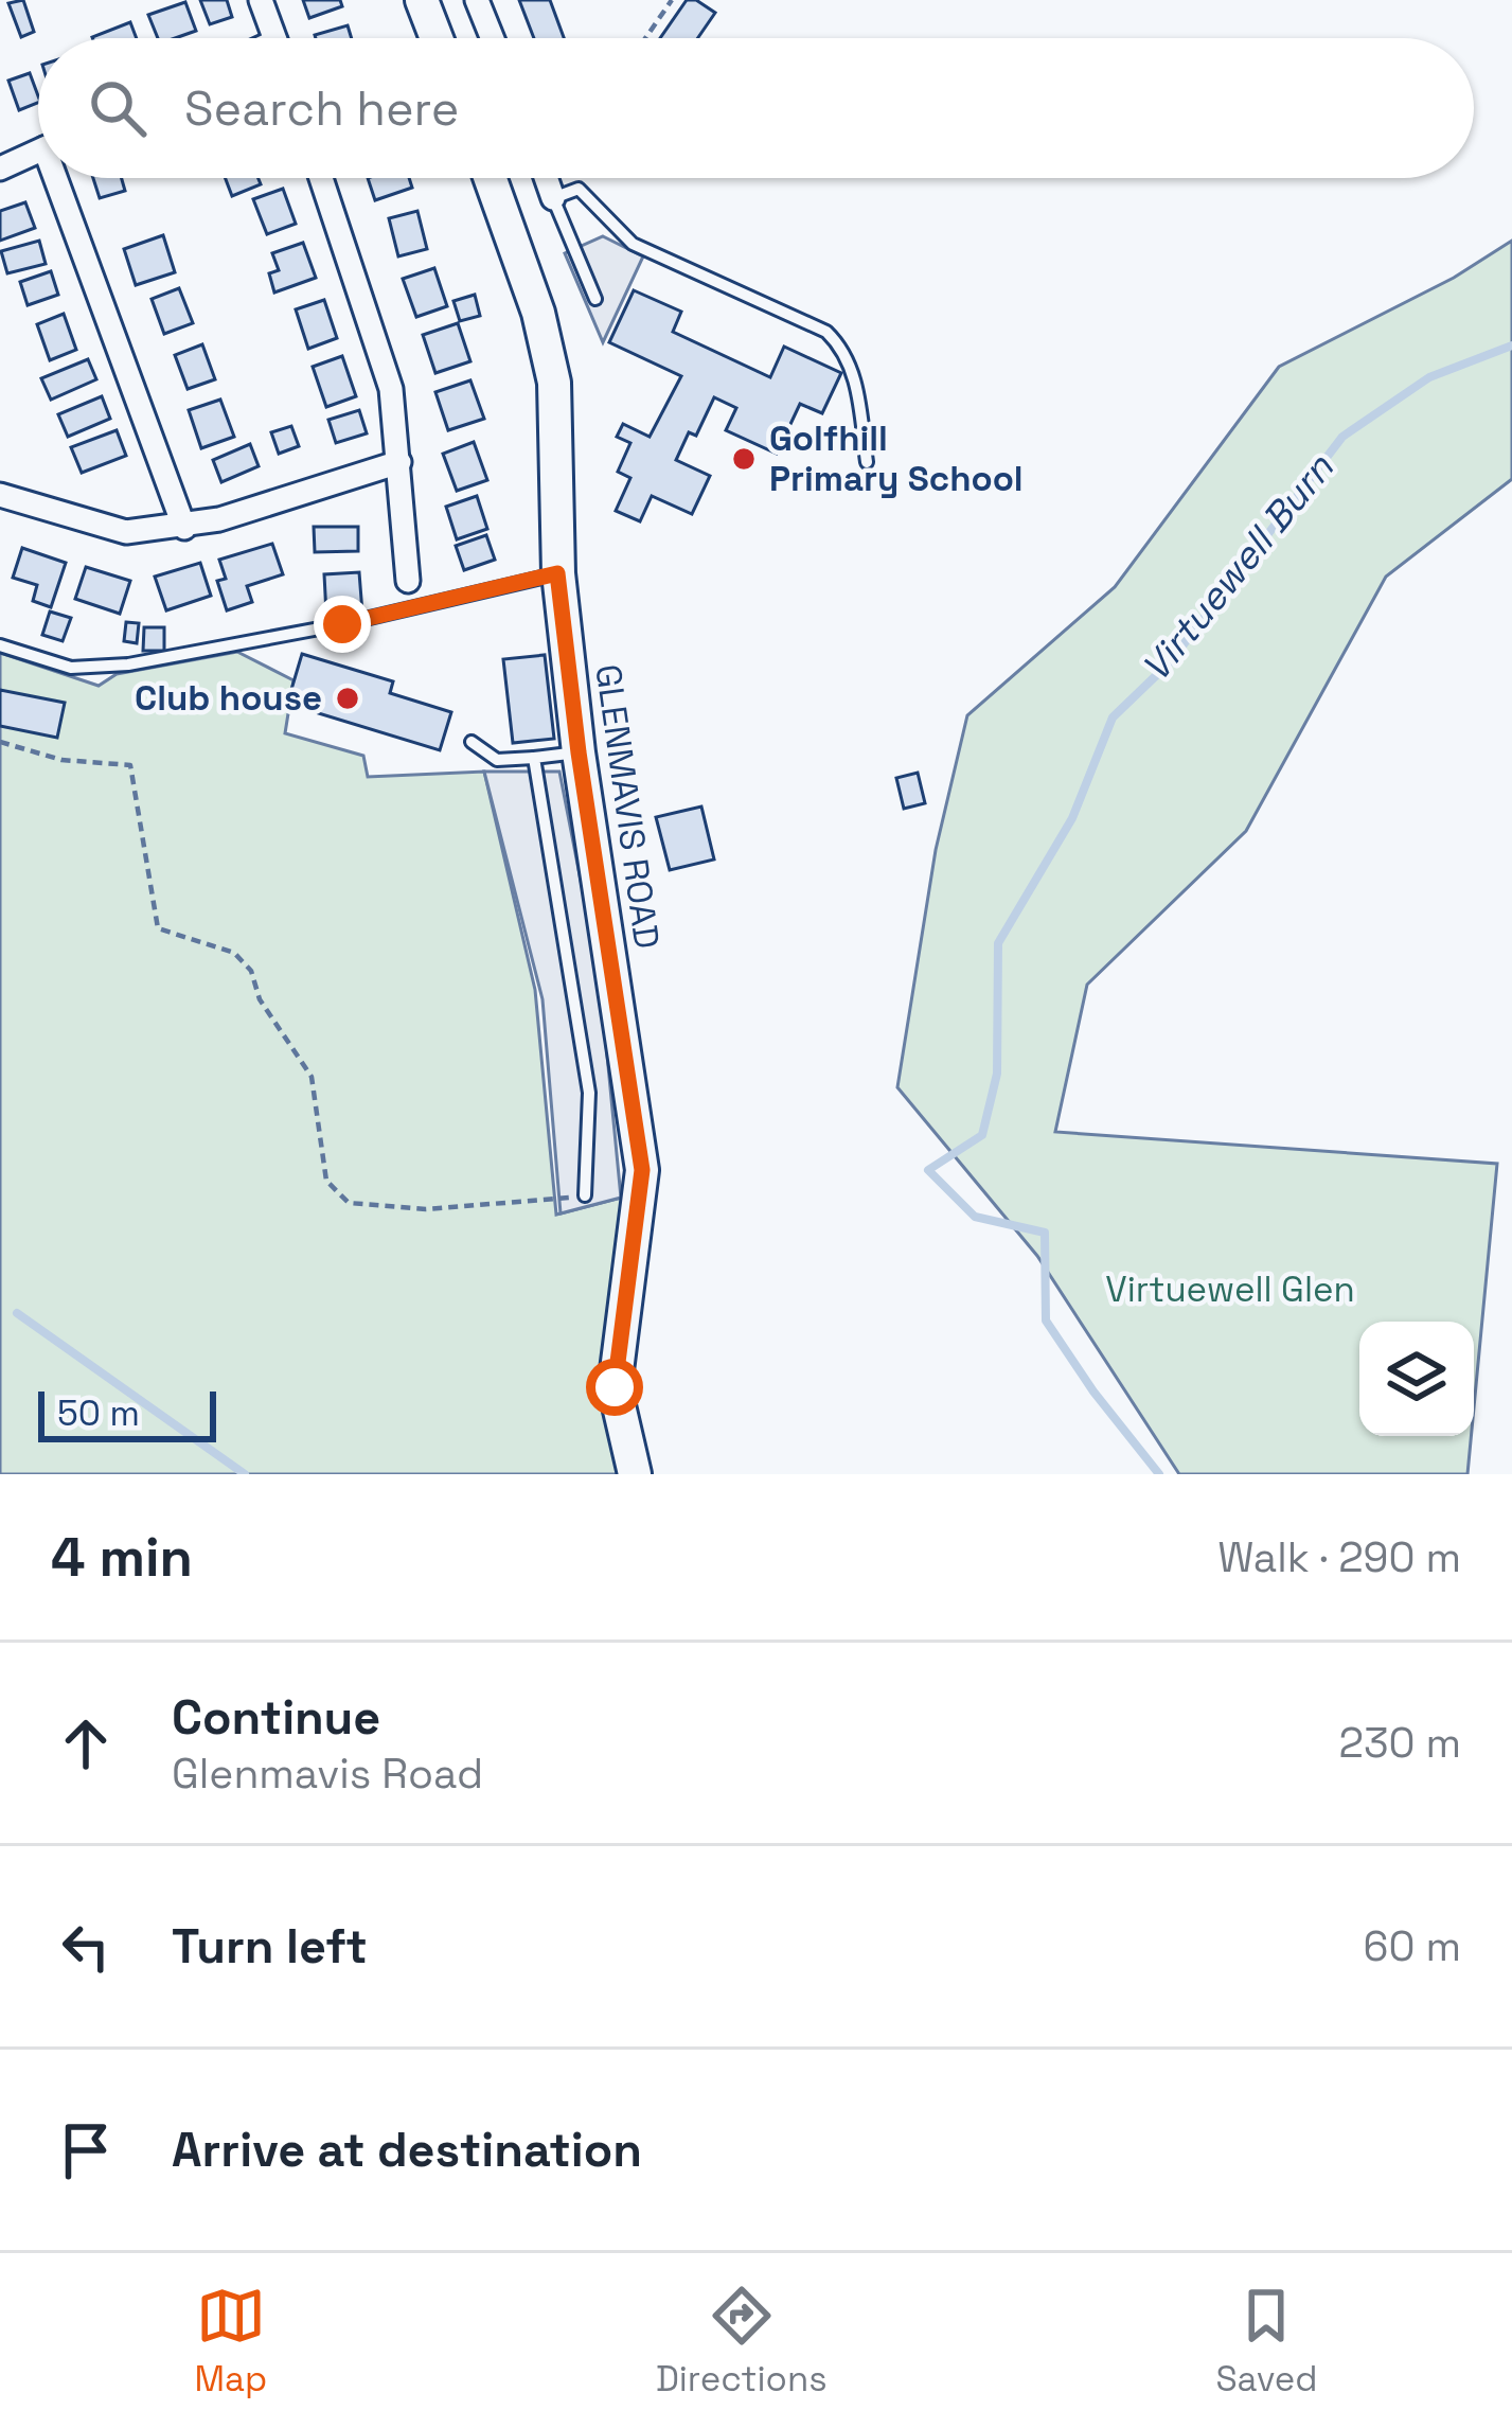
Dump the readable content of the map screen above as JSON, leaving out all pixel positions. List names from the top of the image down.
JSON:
{
  "streets": {
    "main road": ["GLENMAVIS ROAD"]
  },
  "water": ["Virtuewell Burn"],
  "parks": ["Virtuewell Glen"],
  "places": ["Golfhill Primary School", "Club house"],
  "scale_bar": "50 m",
  "page": {
    "search": "Search here",
    "scale": "50 m",
    "heading": ["4 min", "Walk · 290 m"],
    "list": [
      ["Continue", "Glenmavis Road", "230 m"],
      ["Turn left", "60 m"],
      "Arrive at destination"
    ],
    "nav": ["Map", "Directions", "Saved"]
  }
}
